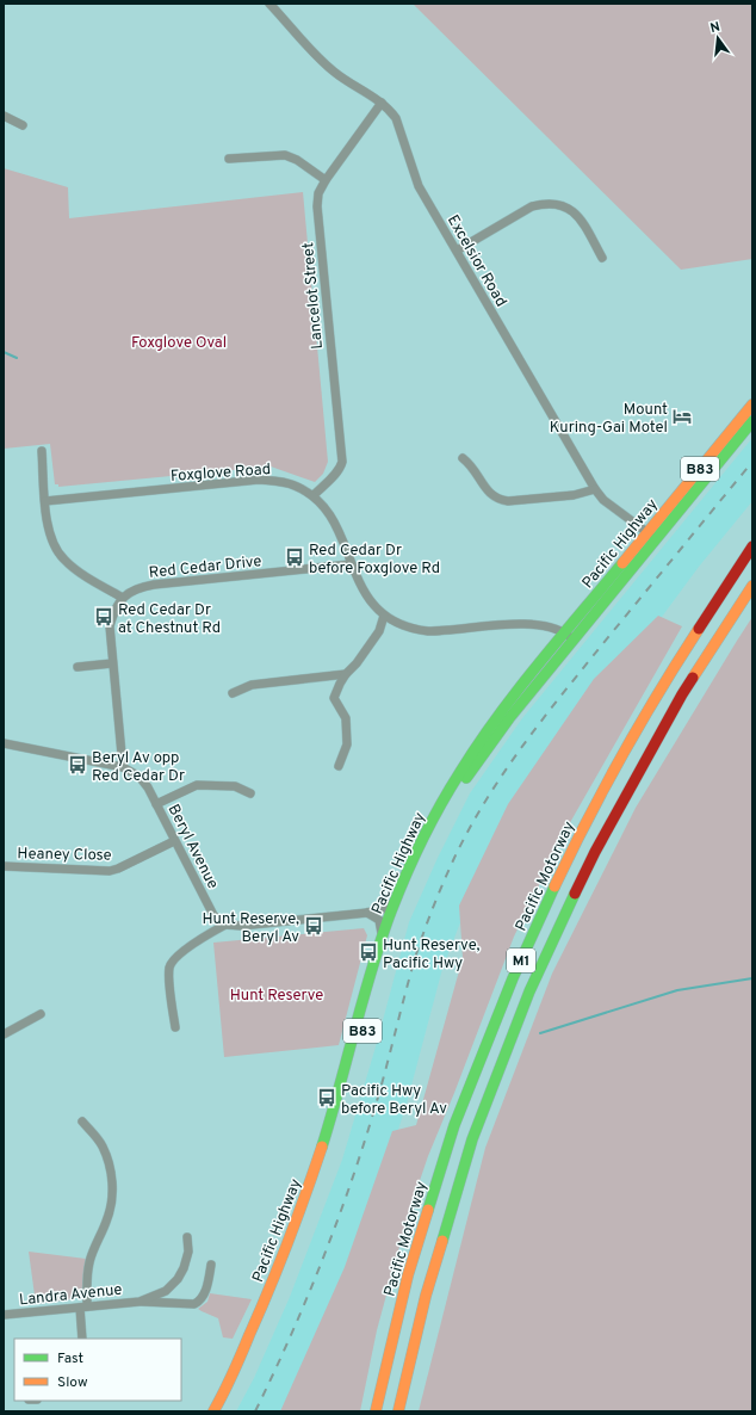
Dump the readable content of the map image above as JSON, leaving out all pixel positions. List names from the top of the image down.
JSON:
{
  "streets": {
    "main road": [
      "B83",
      "Pacific Highway",
      "Pacific Motorway",
      "M1"
    ],
    "street": [
      "Excelsior Road",
      "Lancelot Street",
      "Foxglove Road",
      "Red Cedar Drive",
      "Beryl Avenue",
      "Heaney Close",
      "Landra Avenue"
    ]
  },
  "crossings": [
    ["Excelsior Road", "Lancelot Street"],
    ["Excelsior Road", "Pacific Highway"],
    ["Lancelot Street", "Foxglove Road"],
    ["Foxglove Road", "Pacific Highway"],
    ["Foxglove Road", "Red Cedar Drive"],
    ["Beryl Avenue", "Heaney Close"]
  ],
  "parks": ["Foxglove Oval", "Hunt Reserve"],
  "places": {
    "hotel": ["Mount Kuring-Gai Motel"],
    "bus stop": [
      "Red Cedar Dr before Foxglove Rd",
      "Red Cedar Dr at Chestnut Rd",
      "Beryl Av opp Red Cedar Dr",
      "Hunt Reserve, Beryl Av",
      "Hunt Reserve, Pacific Hwy",
      "Pacific Hwy before Beryl Av"
    ]
  },
  "legend": ["Fast", "Slow"],
  "north": "top"
}
